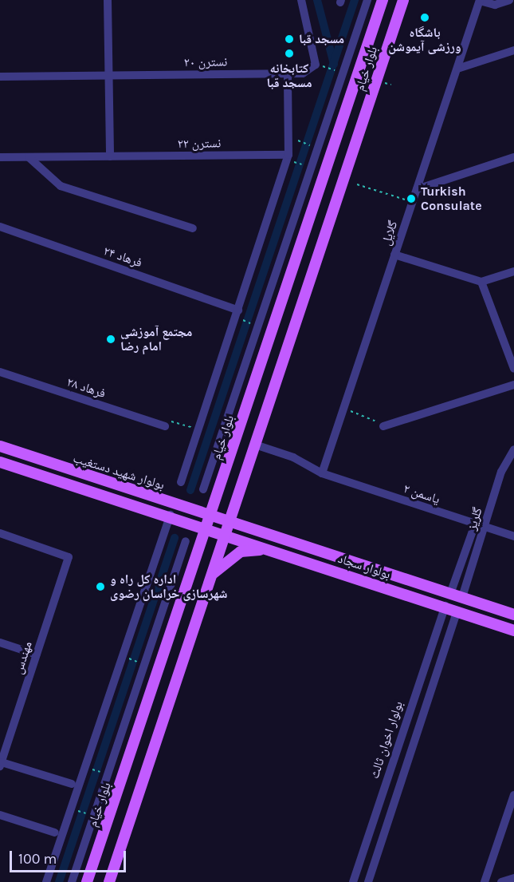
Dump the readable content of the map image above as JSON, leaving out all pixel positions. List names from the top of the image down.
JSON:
{
  "streets": {
    "main road": ["بلوار خیام", "بولوار شهید دستغیب", "بولوار سجاد"],
    "street": [
      "نسترن ۲۰",
      "نسترن ۲۲",
      "گلایل",
      "فرهاد ۲۴",
      "فرهاد ۲۸",
      "یاسمن ۲",
      "گلریز",
      "مهندس",
      "بولوار اخوان ثالث"
    ]
  },
  "crossings": [
    ["بلوار خیام", "بولوار شهید دستغیب"],
    ["بلوار خیام", "یاسمن ۲"],
    ["بلوار خیام", "بولوار سجاد"],
    ["گلایل", "یاسمن ۲"],
    ["بولوار شهید دستغیب", "بولوار سجاد"],
    ["یاسمن ۲", "گلریز"],
    ["گلریز", "بولوار سجاد"],
    ["بولوار سجاد", "بولوار اخوان ثالث"]
  ],
  "places": [
    "باشگاه ورزشی آیموشن",
    "مسجد قبا",
    "کتابخانه مسجد قبا",
    "Turkish Consulate",
    "مجتمع آموزشی امام رضا",
    "اداره کل راه و شهرسازی خراسان رضوی"
  ],
  "scale_bar": "100 m"
}
